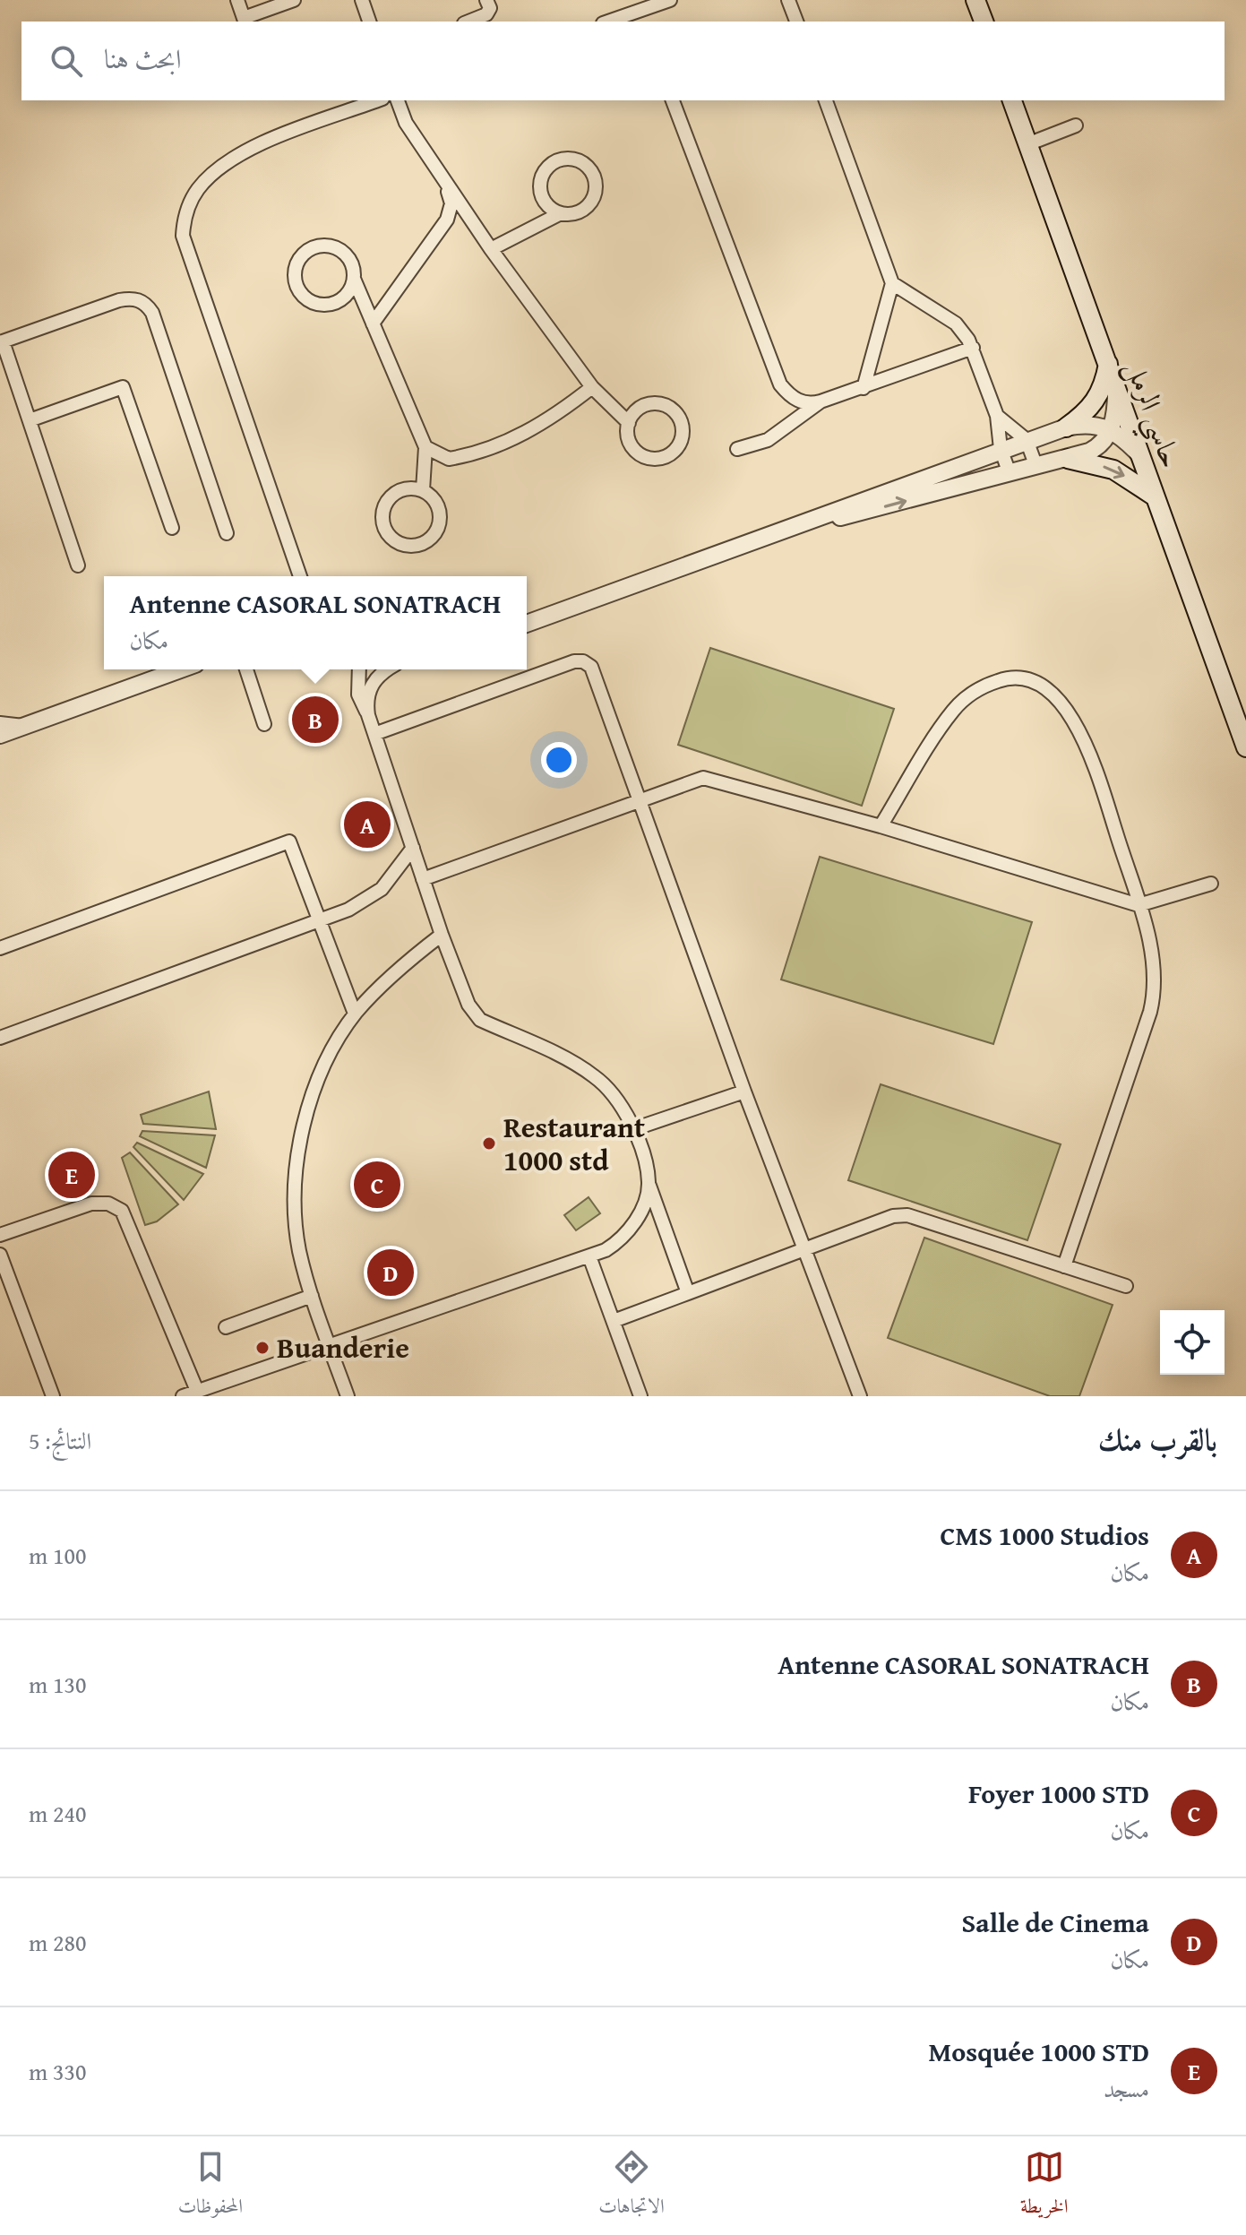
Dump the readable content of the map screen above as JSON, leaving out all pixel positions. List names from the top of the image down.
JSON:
{
  "streets": {
    "main road": ["حاسي الرمل"]
  },
  "places": ["Restaurant 1000 std", "Buanderie"],
  "page": {
    "search": "ابحث هنا",
    "popup": ["Antenne CASORAL SONATRACH", "مكان"],
    "pins": [
      "B",
      "A",
      "E",
      "C",
      "D"
    ],
    "heading": ["بالقرب منك", "النتائج: 5"],
    "list": [
      {
        "mark": "A",
        "name": "CMS 1000 Studios",
        "note": "مكان",
        "value": "100 m"
      },
      {
        "mark": "B",
        "name": "Antenne CASORAL SONATRACH",
        "note": "مكان",
        "value": "130 m"
      },
      {
        "mark": "C",
        "name": "Foyer 1000 STD",
        "note": "مكان",
        "value": "240 m"
      },
      {
        "mark": "D",
        "name": "Salle de Cinema",
        "note": "مكان",
        "value": "280 m"
      },
      {
        "mark": "E",
        "name": "Mosquée 1000 STD",
        "note": "مسجد",
        "value": "330 m"
      }
    ],
    "nav": ["الخريطة", "الاتجاهات", "المحفوظات"]
  }
}
